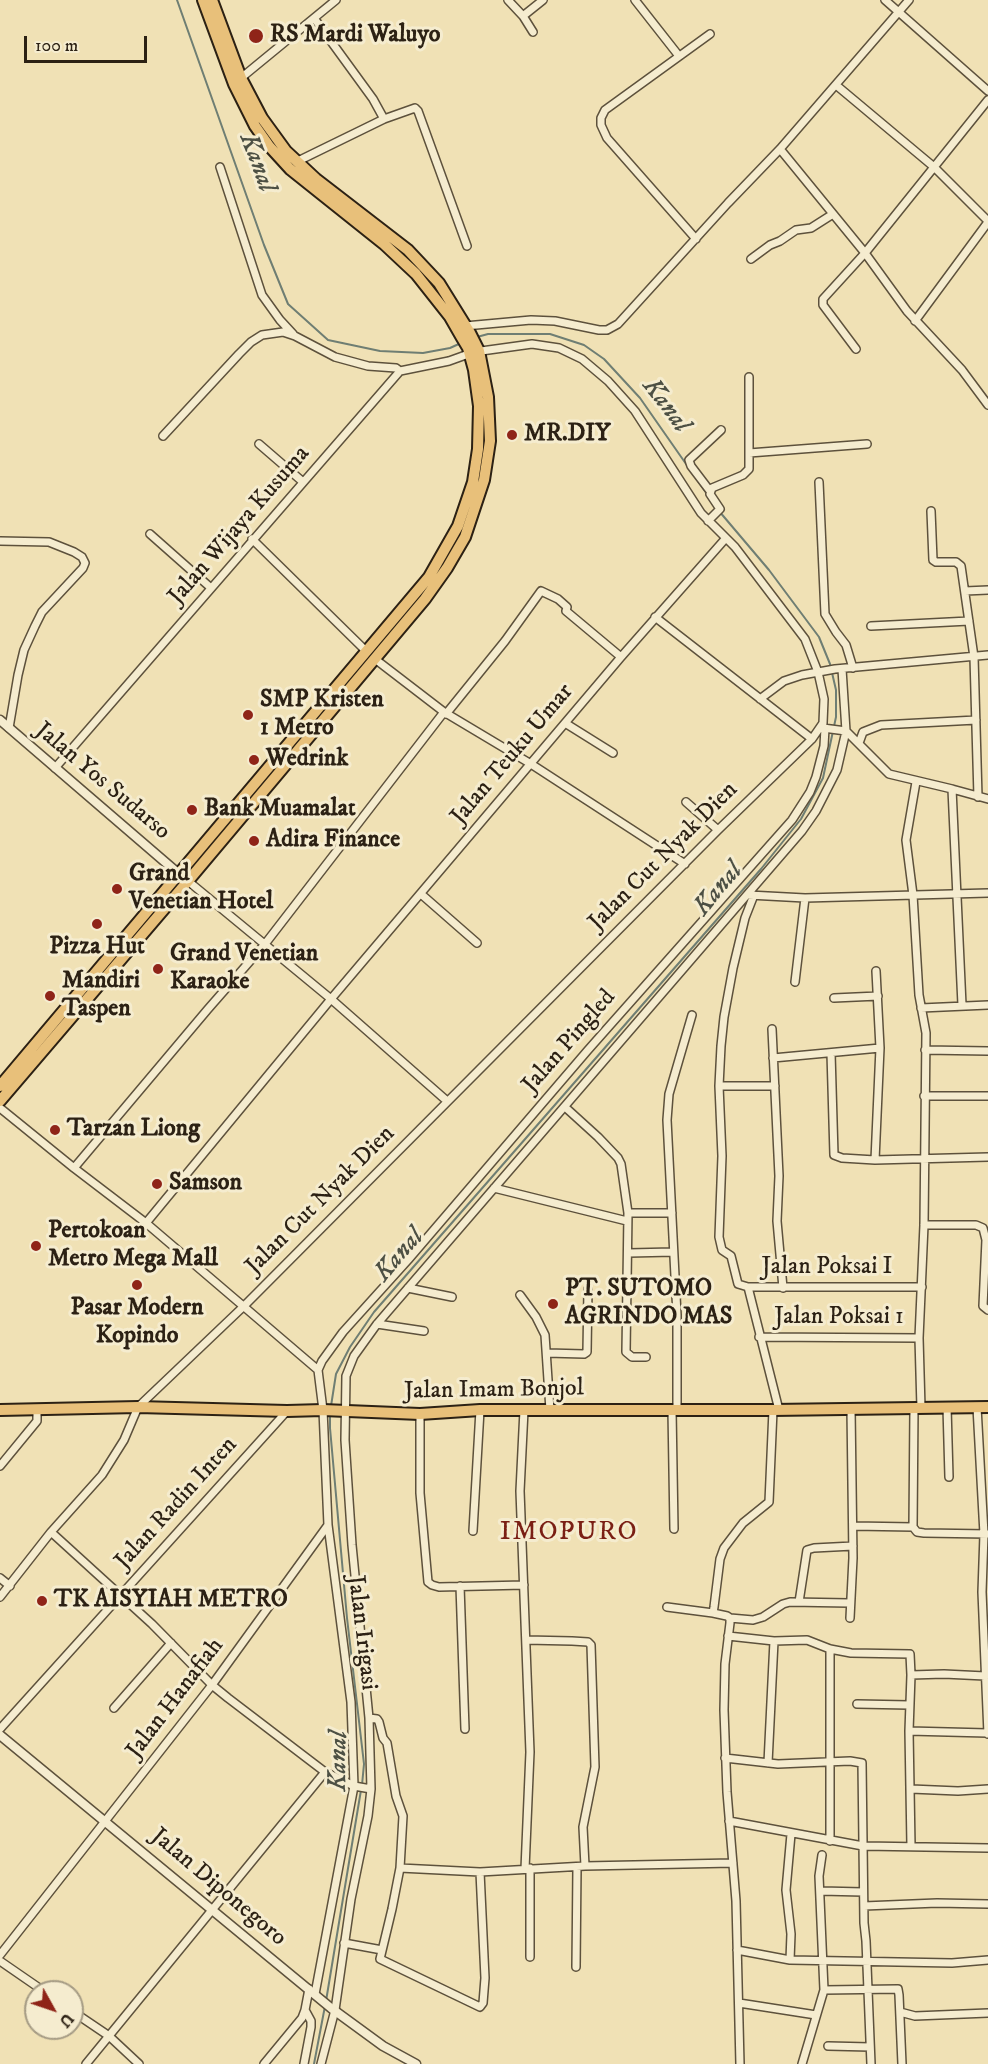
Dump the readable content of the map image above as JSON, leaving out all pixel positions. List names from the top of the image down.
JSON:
{
  "streets": {
    "main road": ["Jalan Imam Bonjol"],
    "street": [
      "Jalan Wijaya Kusuma",
      "Jalan Teuku Umar",
      "Jalan Yos Sudarso",
      "Jalan Cut Nyak Dien",
      "Jalan Pingled",
      "Jalan Poksai I",
      "Jalan Poksai 1",
      "Jalan Radin Inten",
      "Jalan Irigasi",
      "Jalan Hanafiah",
      "Jalan Diponegoro"
    ]
  },
  "crossings": [
    ["Jalan Wijaya Kusuma", "Jalan Yos Sudarso"],
    ["Jalan Cut Nyak Dien", "Jalan Pingled"],
    ["Jalan Cut Nyak Dien", "Jalan Imam Bonjol"],
    ["Jalan Poksai I", "Jalan Poksai 1"],
    ["Jalan Poksai I", "Jalan Imam Bonjol"],
    ["Jalan Imam Bonjol", "Jalan Radin Inten"],
    ["Jalan Irigasi", "Jalan Hanafiah"],
    ["Jalan Irigasi", "Jalan Diponegoro"],
    ["Jalan Hanafiah", "Jalan Diponegoro"]
  ],
  "districts": ["IMOPURO"],
  "water": ["Kanal"],
  "places": [
    "RS Mardi Waluyo",
    "MR.DIY",
    "SMP Kristen 1 Metro",
    "Wedrink",
    "Bank Muamalat",
    "Adira Finance",
    "Grand Venetian Hotel",
    "Pizza Hut",
    "Grand Venetian Karaoke",
    "Mandiri Taspen",
    "Tarzan Liong",
    "Samson",
    "Pertokoan Metro Mega Mall",
    "Pasar Modern Kopindo",
    "PT. SUTOMO AGRINDO MAS",
    "TK AISYIAH METRO"
  ],
  "scale_bar": "100 m",
  "north": "bottom right"
}
